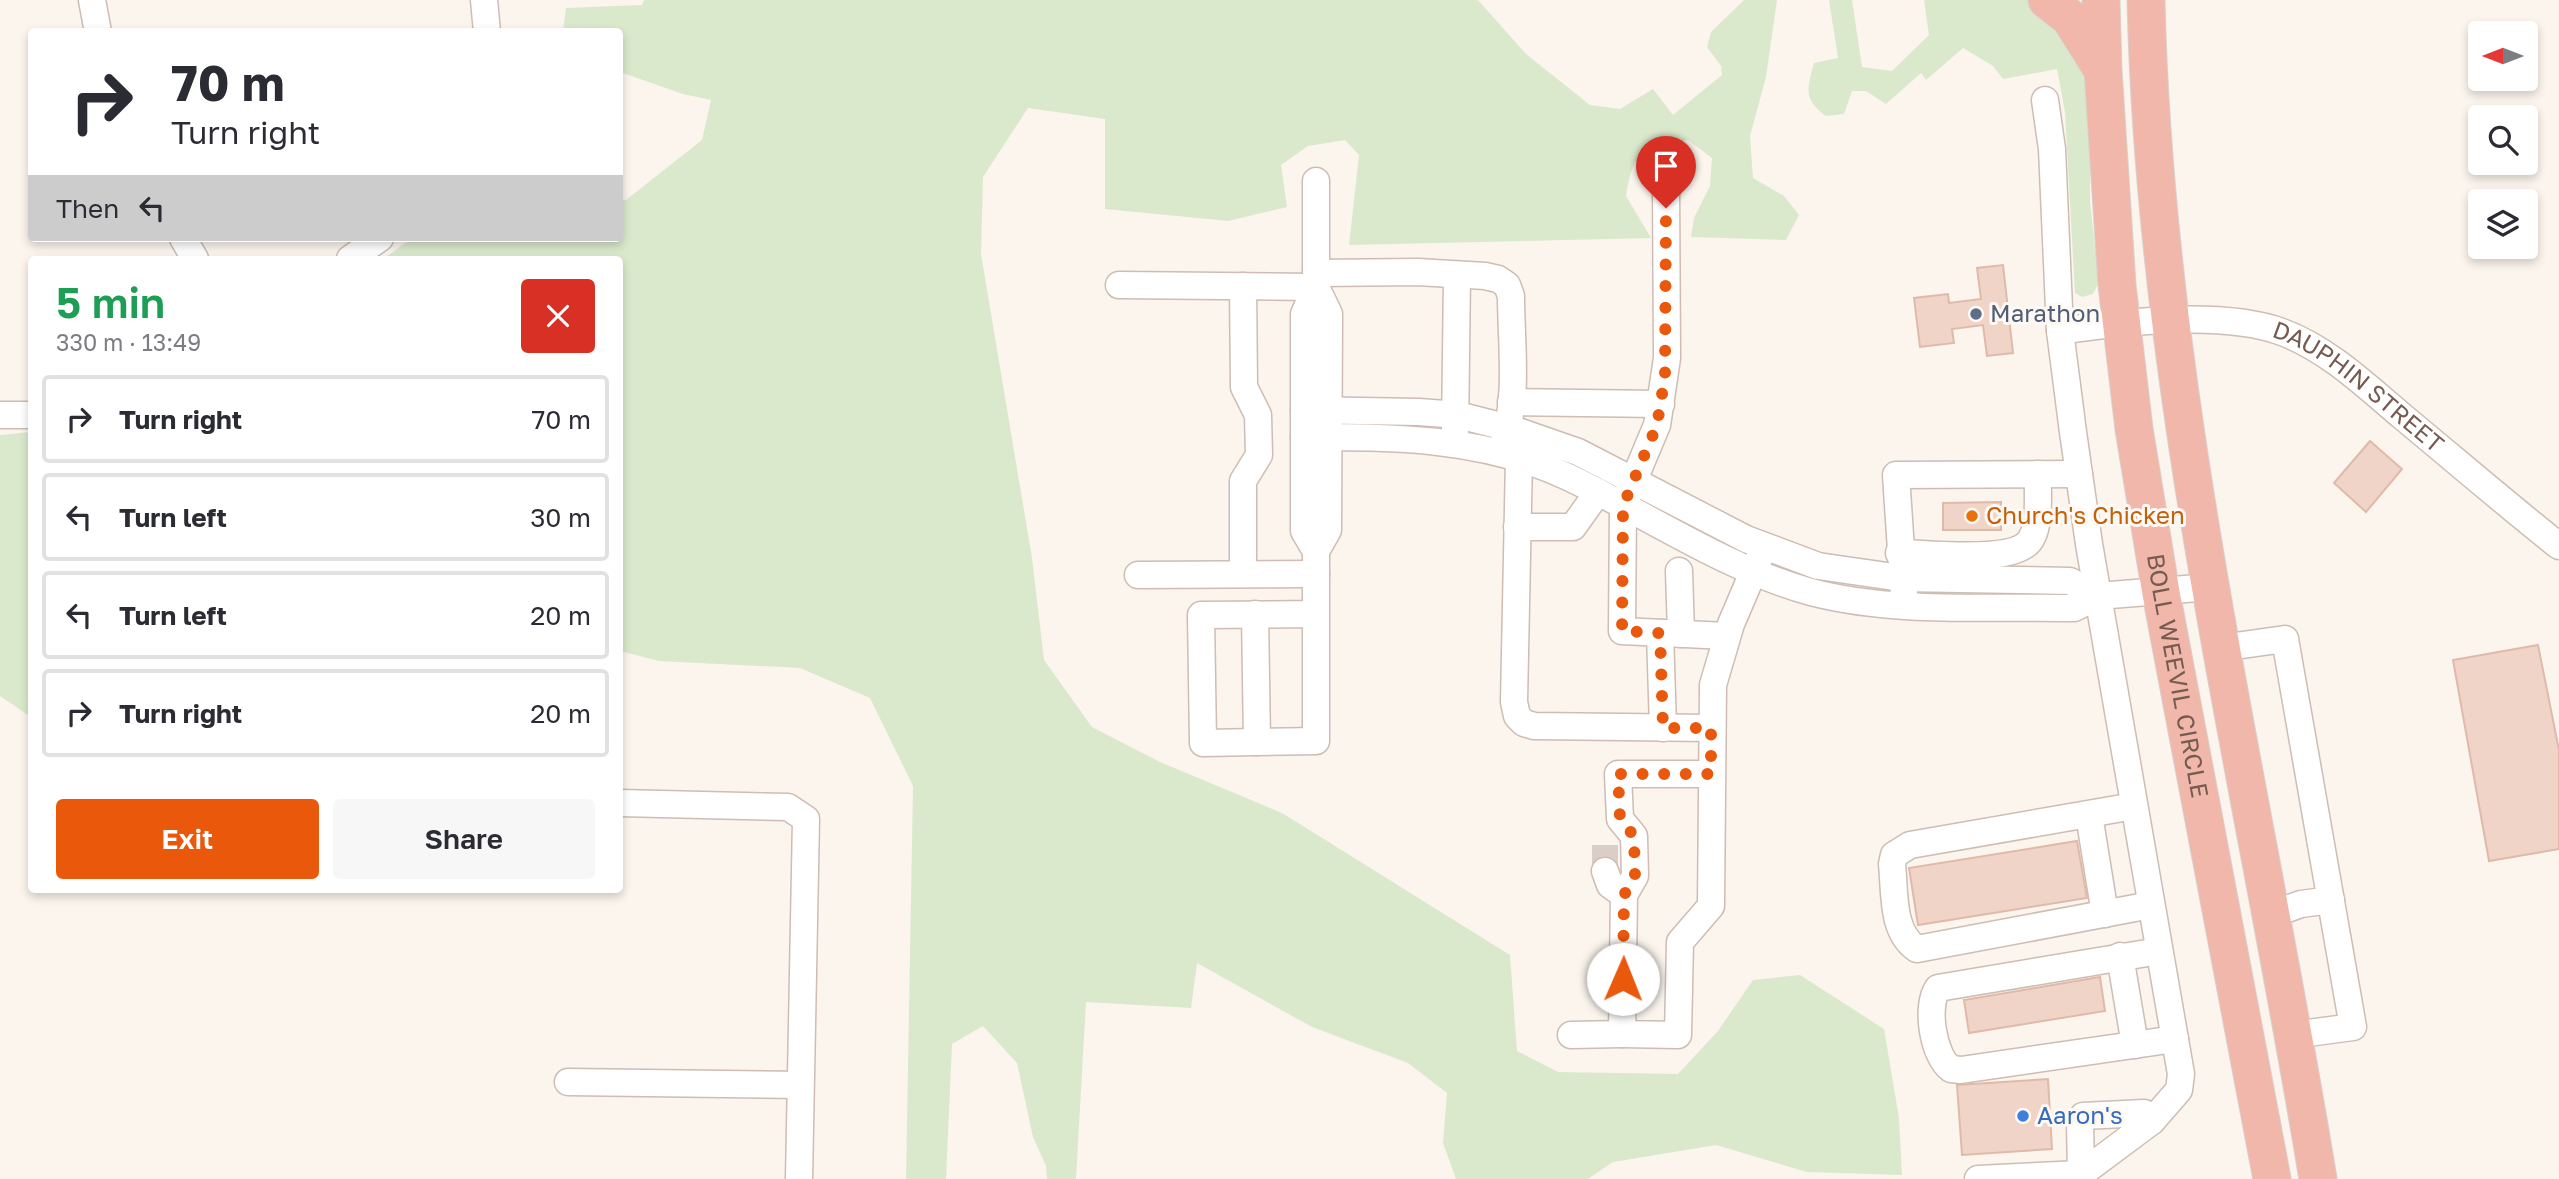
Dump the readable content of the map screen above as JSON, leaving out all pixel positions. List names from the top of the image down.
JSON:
{
  "streets": {
    "highway": ["BOLL WEEVIL CIRCLE"],
    "street": ["DAUPHIN STREET"]
  },
  "crossings": [
    ["DAUPHIN STREET", "BOLL WEEVIL CIRCLE"]
  ],
  "places": ["Marathon", "Church's Chicken", "Aaron's"],
  "north": "left",
  "page": {
    "turn": ["70 m", "Turn right"],
    "then": "Then",
    "heading": ["5 min", "330 m · 13:49"],
    "list": [
      {
        "name": "Turn right",
        "value": "70 m"
      },
      {
        "name": "Turn left",
        "value": "30 m"
      },
      {
        "name": "Turn left",
        "value": "20 m"
      },
      {
        "name": "Turn right",
        "value": "20 m"
      }
    ],
    "buttons": ["Exit", "Share"]
  }
}
